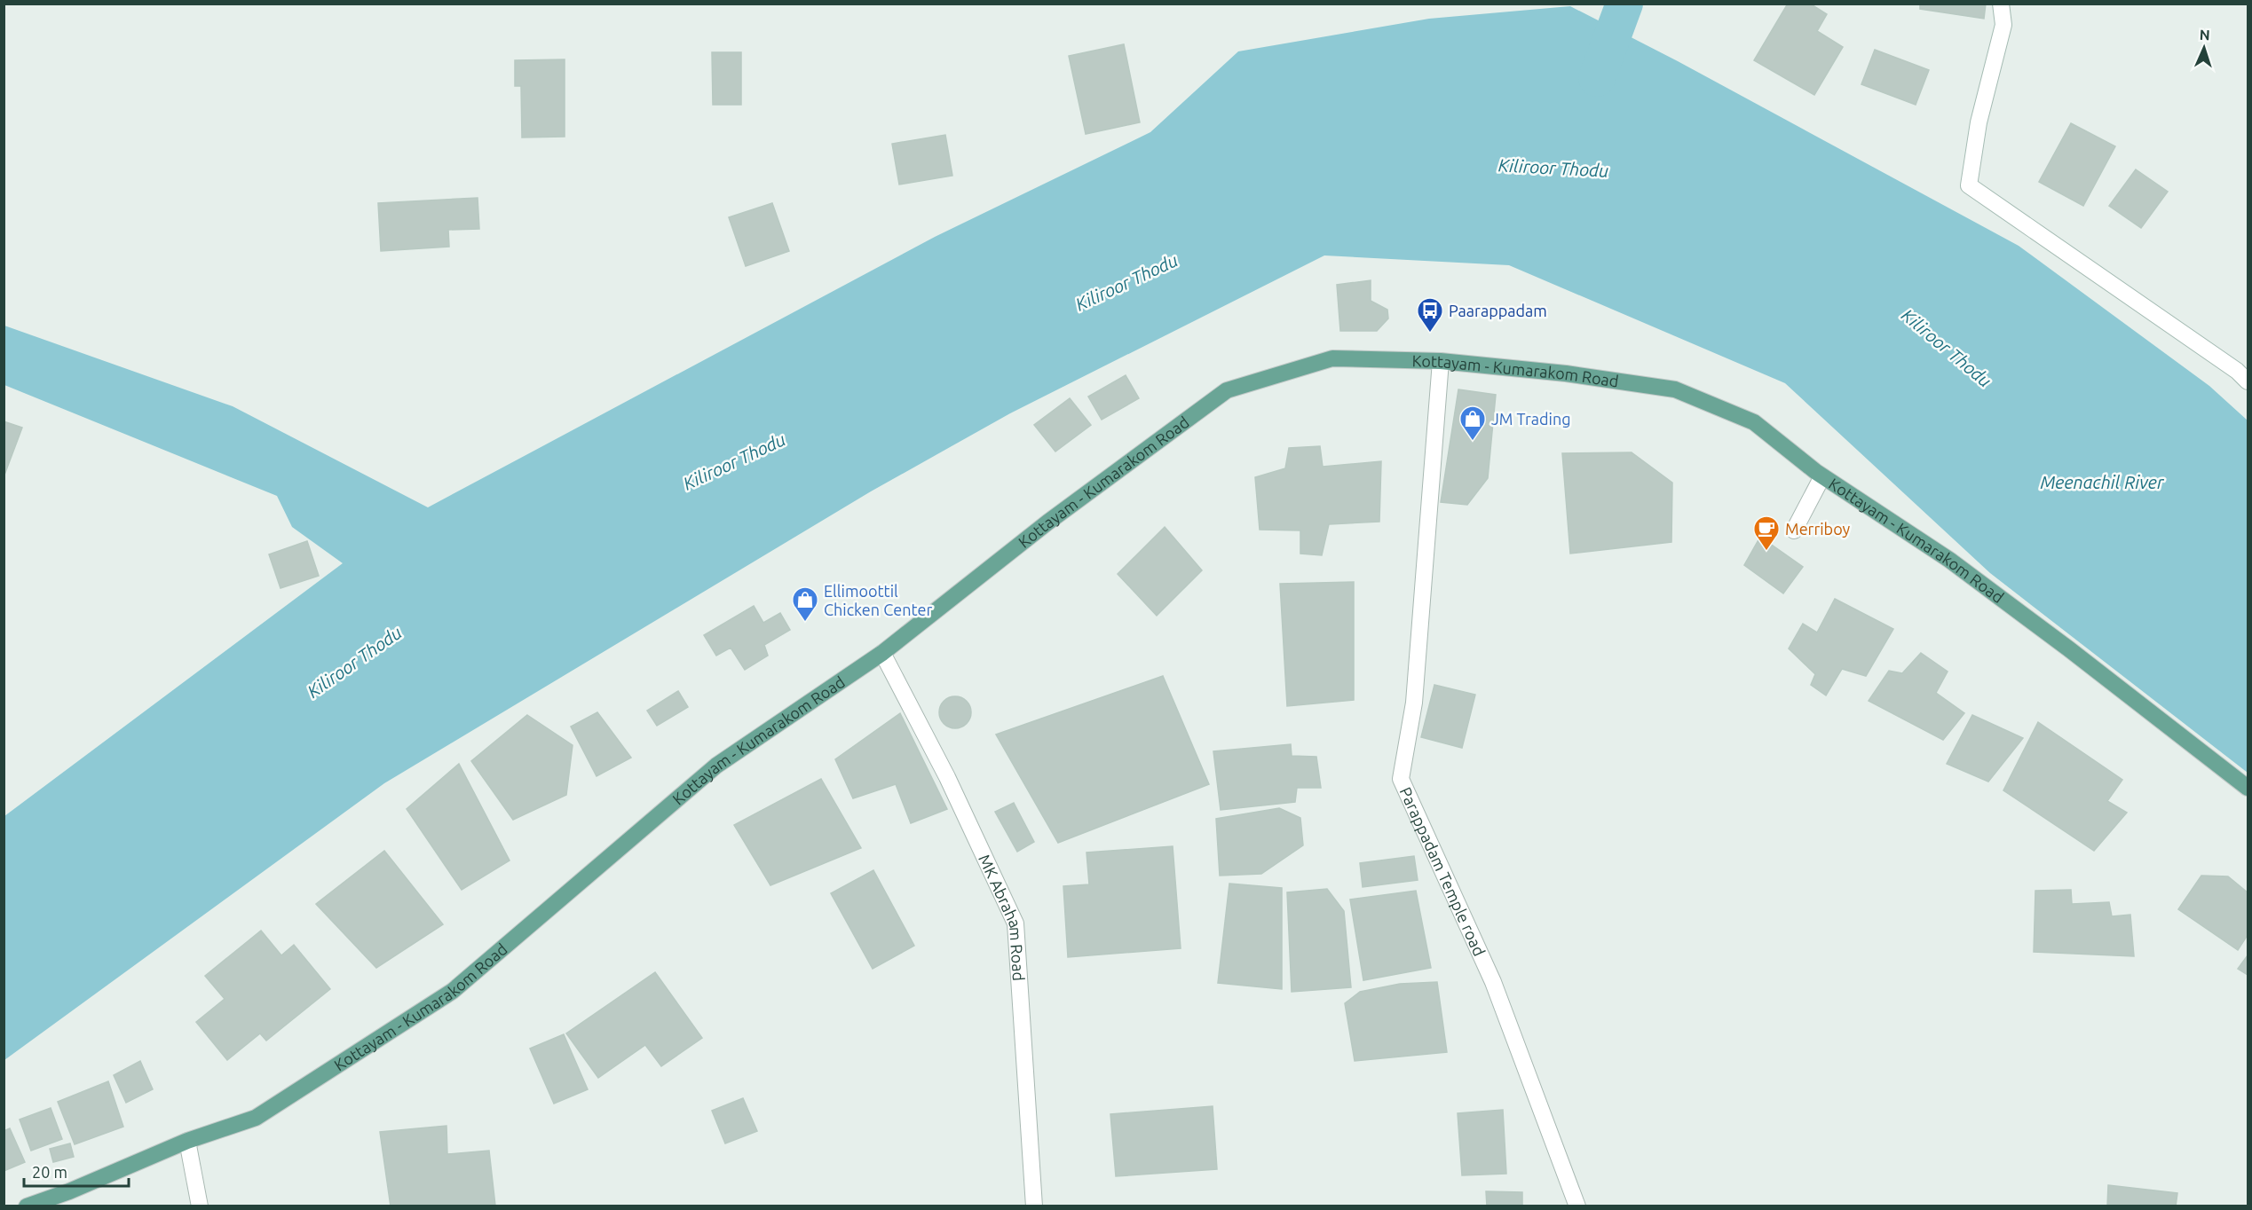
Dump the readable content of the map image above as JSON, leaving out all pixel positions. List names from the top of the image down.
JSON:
{
  "streets": {
    "main road": ["Kottayam - Kumarakom Road"],
    "street": ["Parappadam Temple road", "MK Abraham Road"]
  },
  "crossings": [
    ["Kottayam - Kumarakom Road", "Parappadam Temple road"],
    ["Kottayam - Kumarakom Road", "MK Abraham Road"]
  ],
  "water": ["Kiliroor Thodu", "Meenachil River"],
  "places": {
    "bus stop": ["Paarappadam"],
    "shop": ["JM Trading", "Ellimoottil Chicken Center"],
    "cafe": ["Merriboy"]
  },
  "scale_bar": "20 m",
  "north": "top"
}
